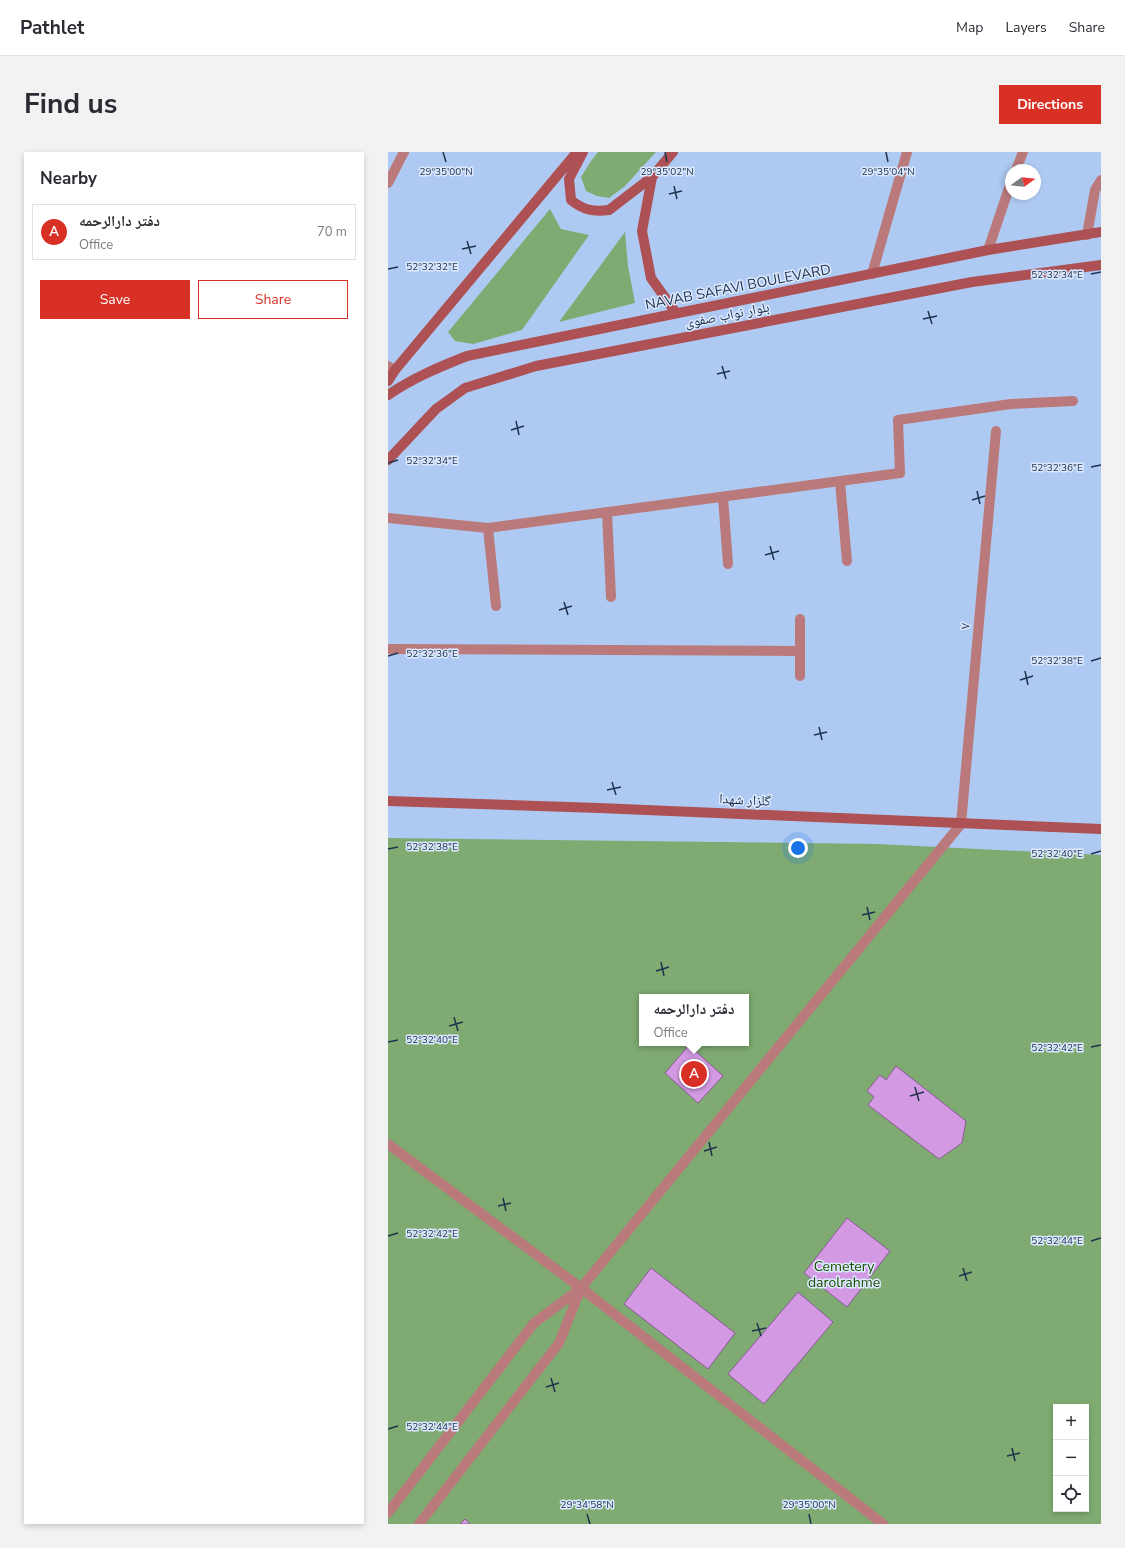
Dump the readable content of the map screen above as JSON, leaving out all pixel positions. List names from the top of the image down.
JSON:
{
  "streets": {
    "main road": ["NAVAB SAFAVI BOULEVARD", "بلوار نواب صفوی", "گلزار شهدا"],
    "street": ["۷"]
  },
  "crossings": [
    ["۷", "گلزار شهدا"]
  ],
  "parks": ["Cemetery darolrahme"],
  "north": "right",
  "page": {
    "header": "Pathlet",
    "nav": ["Map", "Layers", "Share"],
    "title": "Find us",
    "buttons": [
      "Directions",
      ["Save", "Share"]
    ],
    "heading": "Nearby",
    "list": [
      {
        "mark": "A",
        "name": "دفتر دارالرحمه",
        "note": "Office",
        "value": "70 m"
      }
    ],
    "popup": ["دفتر دارالرحمه", "Office"],
    "pins": "A",
    "map_buttons": ["+", "−"]
  },
  "coordinates": [
    "29°35'00\"N",
    "29°35'02\"N",
    "29°35'04\"N",
    "52°32'32\"E",
    "52°32'34\"E",
    "52°32'36\"E",
    "52°32'38\"E",
    "52°32'40\"E",
    "52°32'42\"E",
    "52°32'44\"E",
    "29°34'58\"N"
  ]
}
